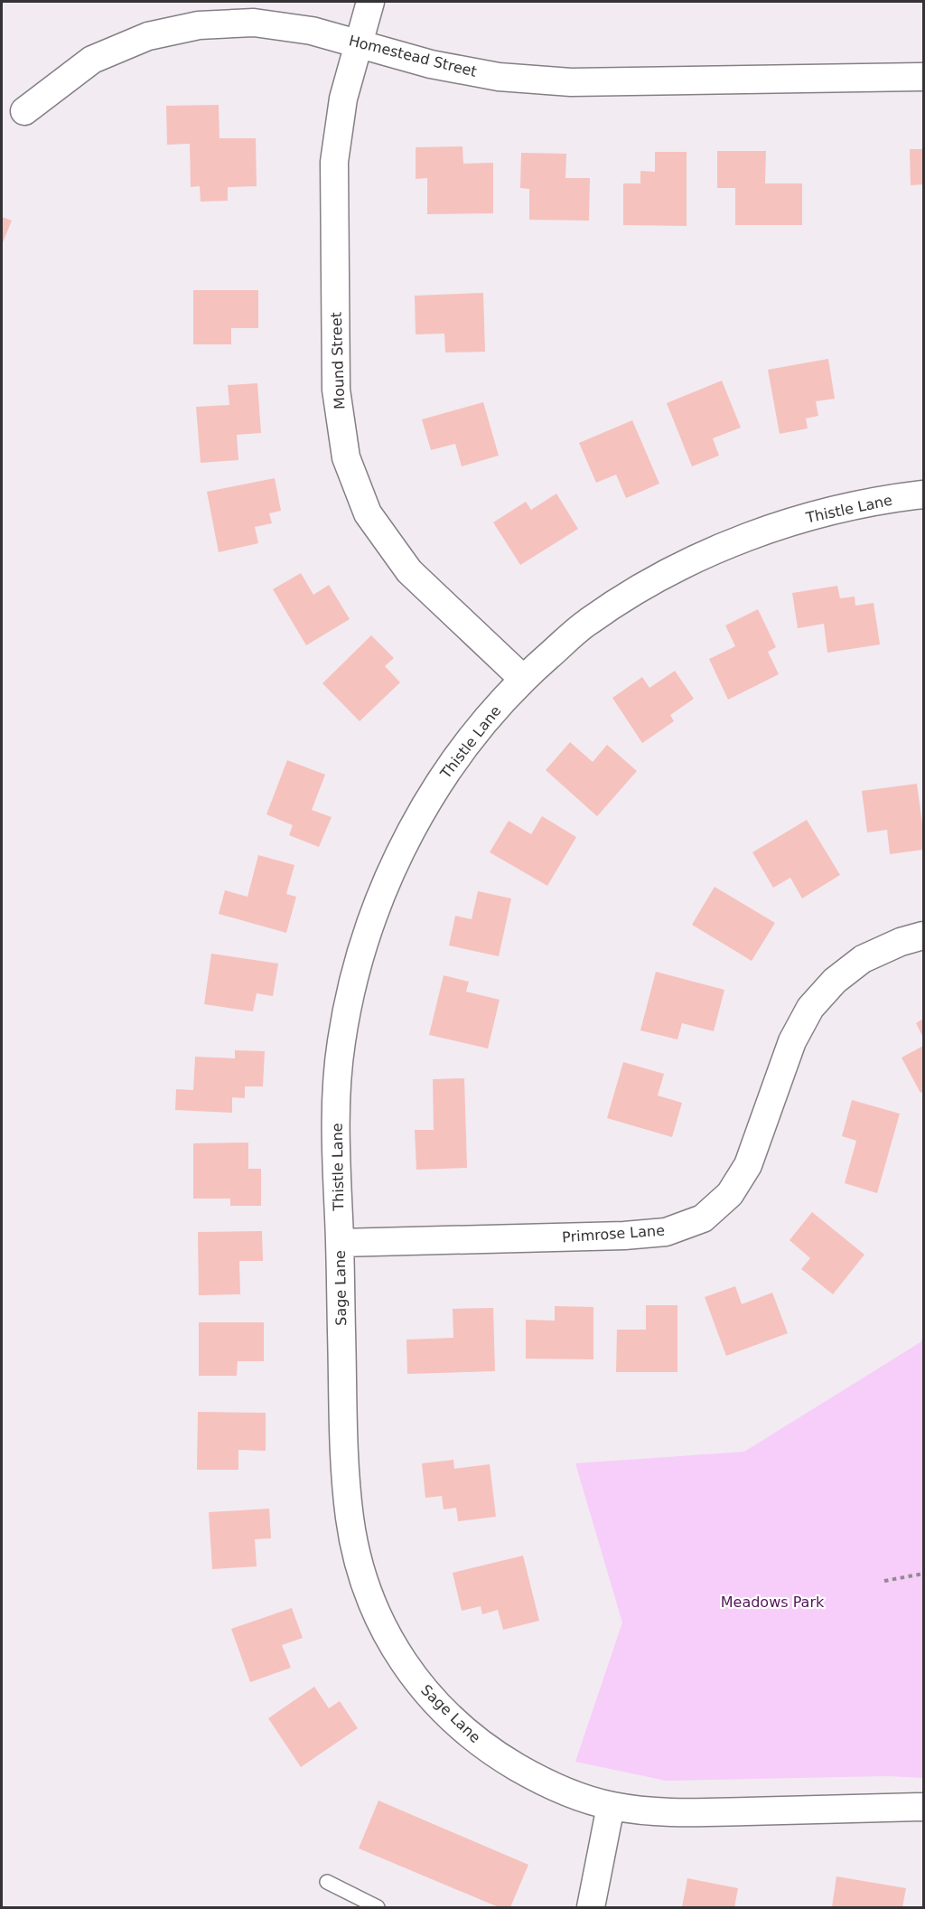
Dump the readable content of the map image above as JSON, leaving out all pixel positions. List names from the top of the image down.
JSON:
{
  "streets": {
    "street": [
      "Homestead Street",
      "Mound Street",
      "Thistle Lane",
      "Primrose Lane",
      "Sage Lane"
    ]
  },
  "crossings": [
    ["Homestead Street", "Mound Street"],
    ["Mound Street", "Thistle Lane"],
    ["Thistle Lane", "Primrose Lane"],
    ["Thistle Lane", "Sage Lane"],
    ["Primrose Lane", "Sage Lane"]
  ],
  "parks": ["Meadows Park"]
}
